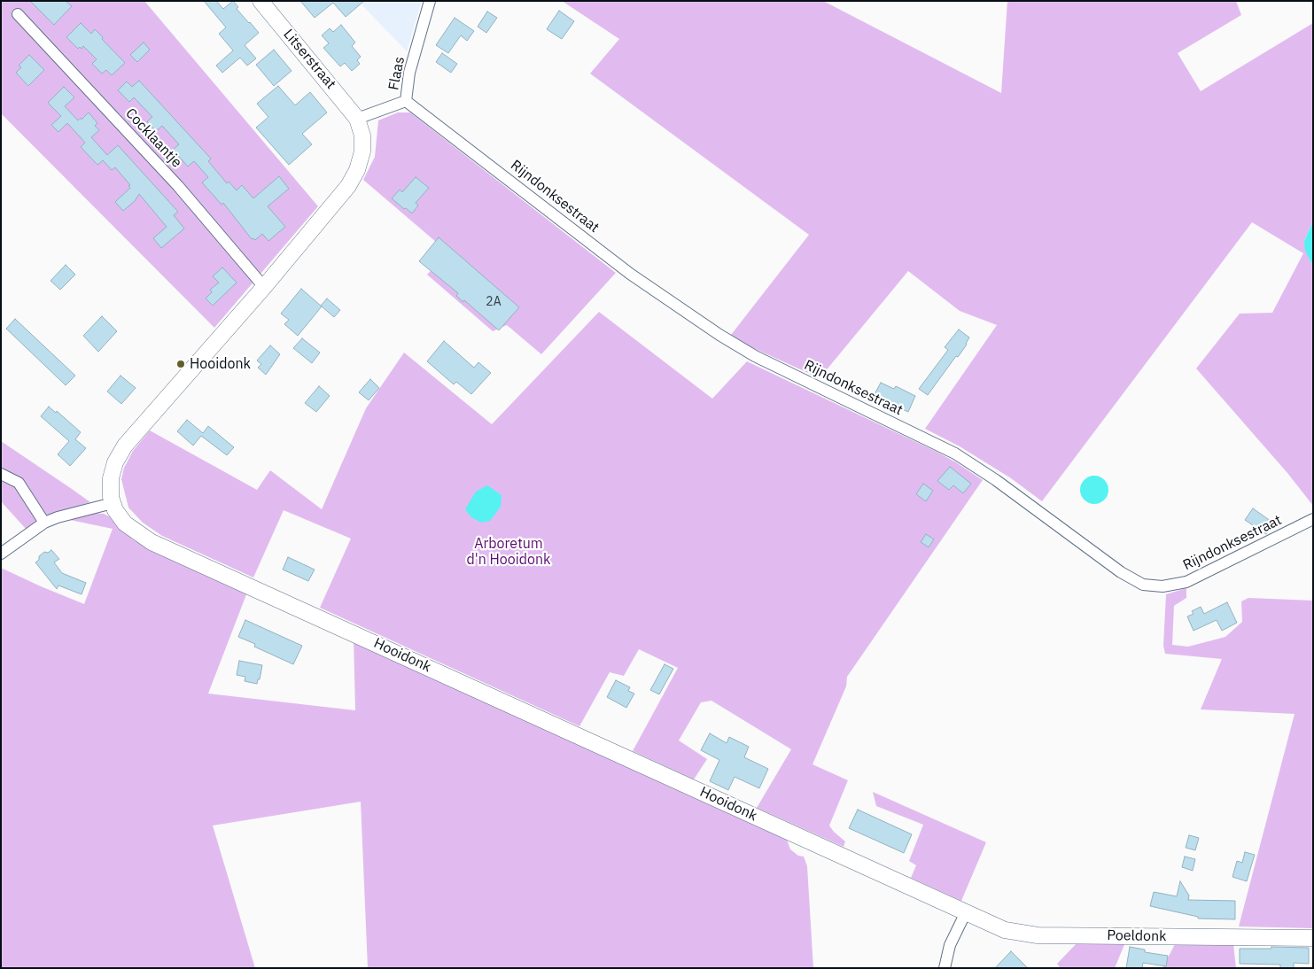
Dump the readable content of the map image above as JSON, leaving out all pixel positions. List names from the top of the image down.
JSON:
{
  "streets": {
    "street": [
      "Litserstraat",
      "Flaas",
      "Cocklaantje",
      "Rijndonksestraat",
      "Hooidonk",
      "Poeldonk"
    ]
  },
  "crossings": [
    ["Litserstraat", "Flaas"],
    ["Litserstraat", "Hooidonk"],
    ["Flaas", "Rijndonksestraat"],
    ["Flaas", "Hooidonk"],
    ["Cocklaantje", "Hooidonk"],
    ["Hooidonk", "Poeldonk"]
  ],
  "parks": ["Arboretum d'n Hooidonk"],
  "places": ["Hooidonk"],
  "house_numbers": ["2A"]
}
